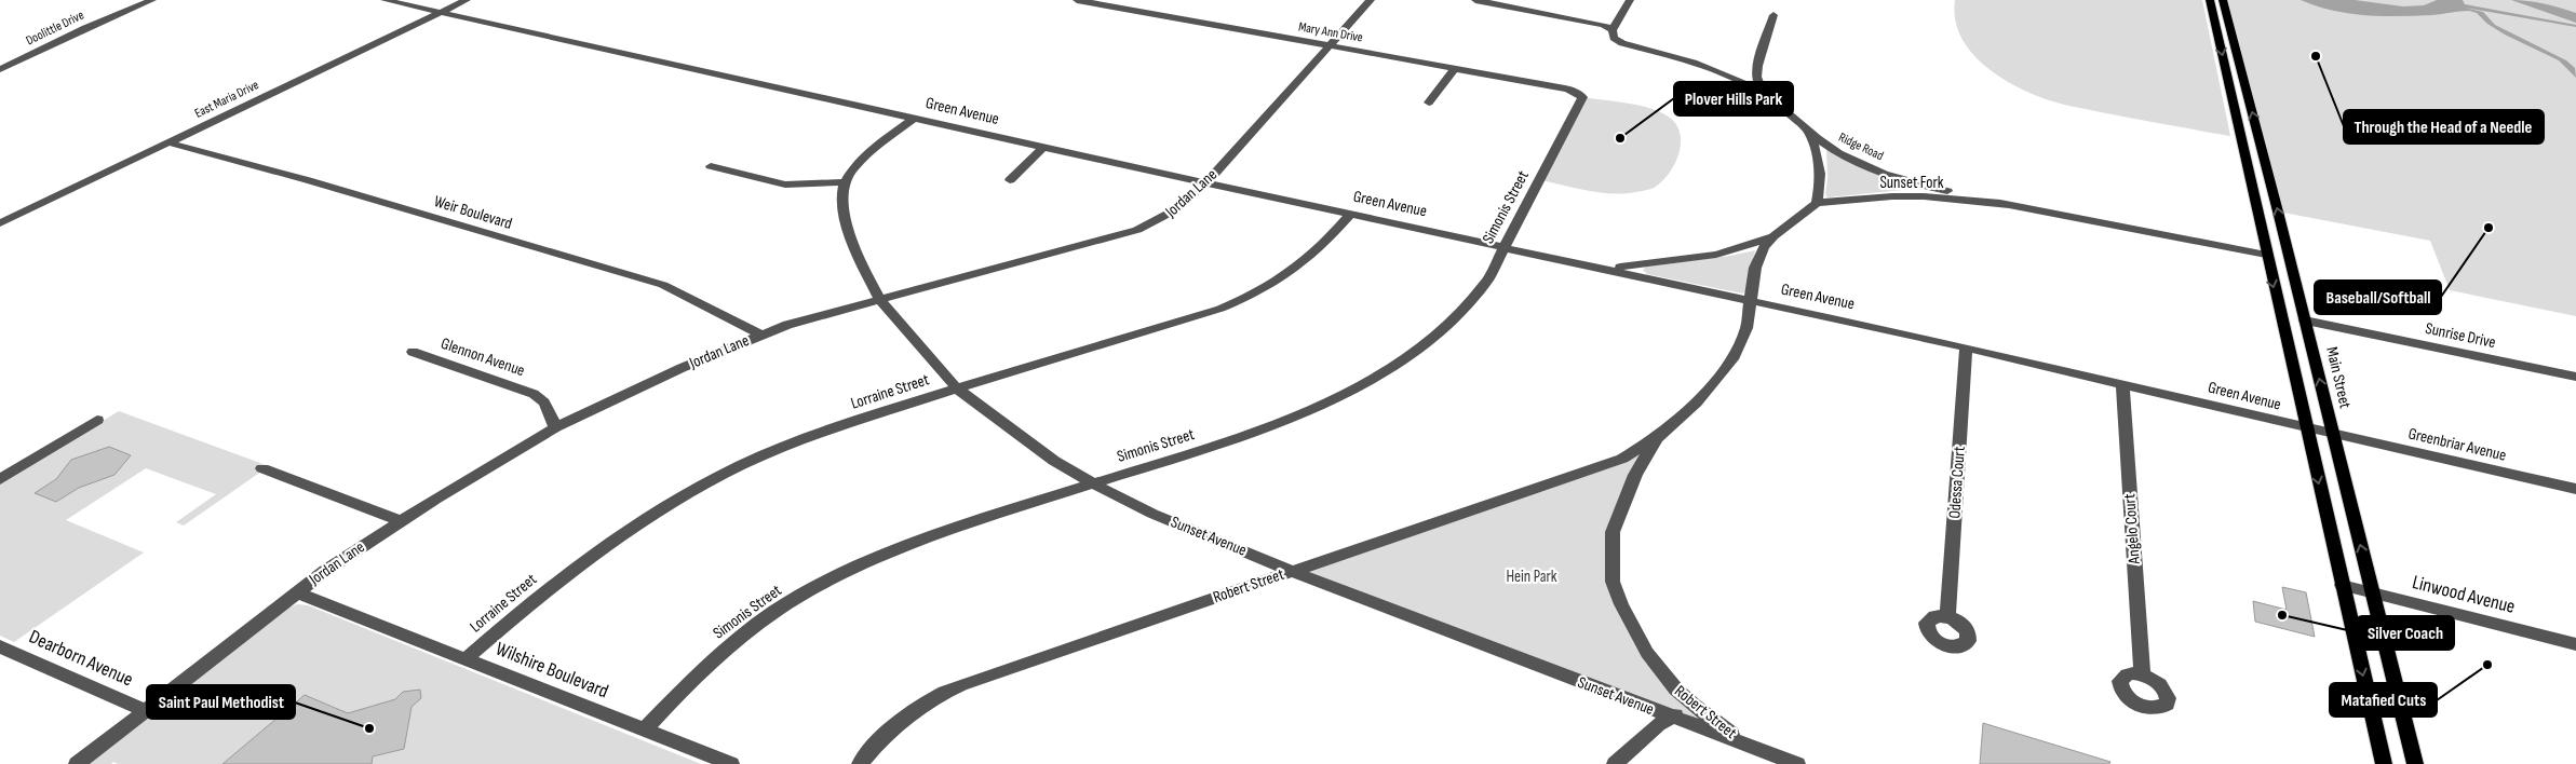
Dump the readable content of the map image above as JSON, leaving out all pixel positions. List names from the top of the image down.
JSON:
{
  "streets": {
    "main road": ["Main Street"],
    "street": [
      "Doolittle Drive",
      "Mary Ann Drive",
      "East Maria Drive",
      "Green Avenue",
      "Ridge Road",
      "Sunset Fork",
      "Jordan Lane",
      "Simonis Street",
      "Weir Boulevard",
      "Sunrise Drive",
      "Glennon Avenue",
      "Lorraine Street",
      "Greenbriar Avenue",
      "Odessa Court",
      "Angelo Court",
      "Sunset Avenue",
      "Robert Street",
      "Linwood Avenue",
      "Dearborn Avenue",
      "Wilshire Boulevard"
    ]
  },
  "crossings": [
    ["Mary Ann Drive", "Jordan Lane"],
    ["Mary Ann Drive", "Simonis Street"],
    ["East Maria Drive", "Green Avenue"],
    ["East Maria Drive", "Weir Boulevard"],
    ["Green Avenue", "Jordan Lane"],
    ["Green Avenue", "Simonis Street"],
    ["Green Avenue", "Main Street"],
    ["Green Avenue", "Lorraine Street"],
    ["Green Avenue", "Greenbriar Avenue"],
    ["Green Avenue", "Odessa Court"],
    ["Green Avenue", "Angelo Court"],
    ["Green Avenue", "Robert Street"],
    ["Ridge Road", "Sunset Fork"],
    ["Jordan Lane", "Weir Boulevard"],
    ["Jordan Lane", "Glennon Avenue"],
    ["Jordan Lane", "Sunset Avenue"],
    ["Jordan Lane", "Dearborn Avenue"],
    ["Jordan Lane", "Wilshire Boulevard"],
    ["Simonis Street", "Sunset Avenue"],
    ["Simonis Street", "Wilshire Boulevard"],
    ["Sunrise Drive", "Main Street"],
    ["Main Street", "Greenbriar Avenue"],
    ["Main Street", "Linwood Avenue"],
    ["Lorraine Street", "Sunset Avenue"],
    ["Lorraine Street", "Wilshire Boulevard"],
    ["Sunset Avenue", "Robert Street"]
  ],
  "parks": ["Hein Park"],
  "places": [
    "Through the Head of a Needle",
    "Plover Hills Park",
    "Baseball/Softball",
    "Silver Coach",
    "Matafied Cuts",
    "Saint Paul Methodist"
  ]
}
